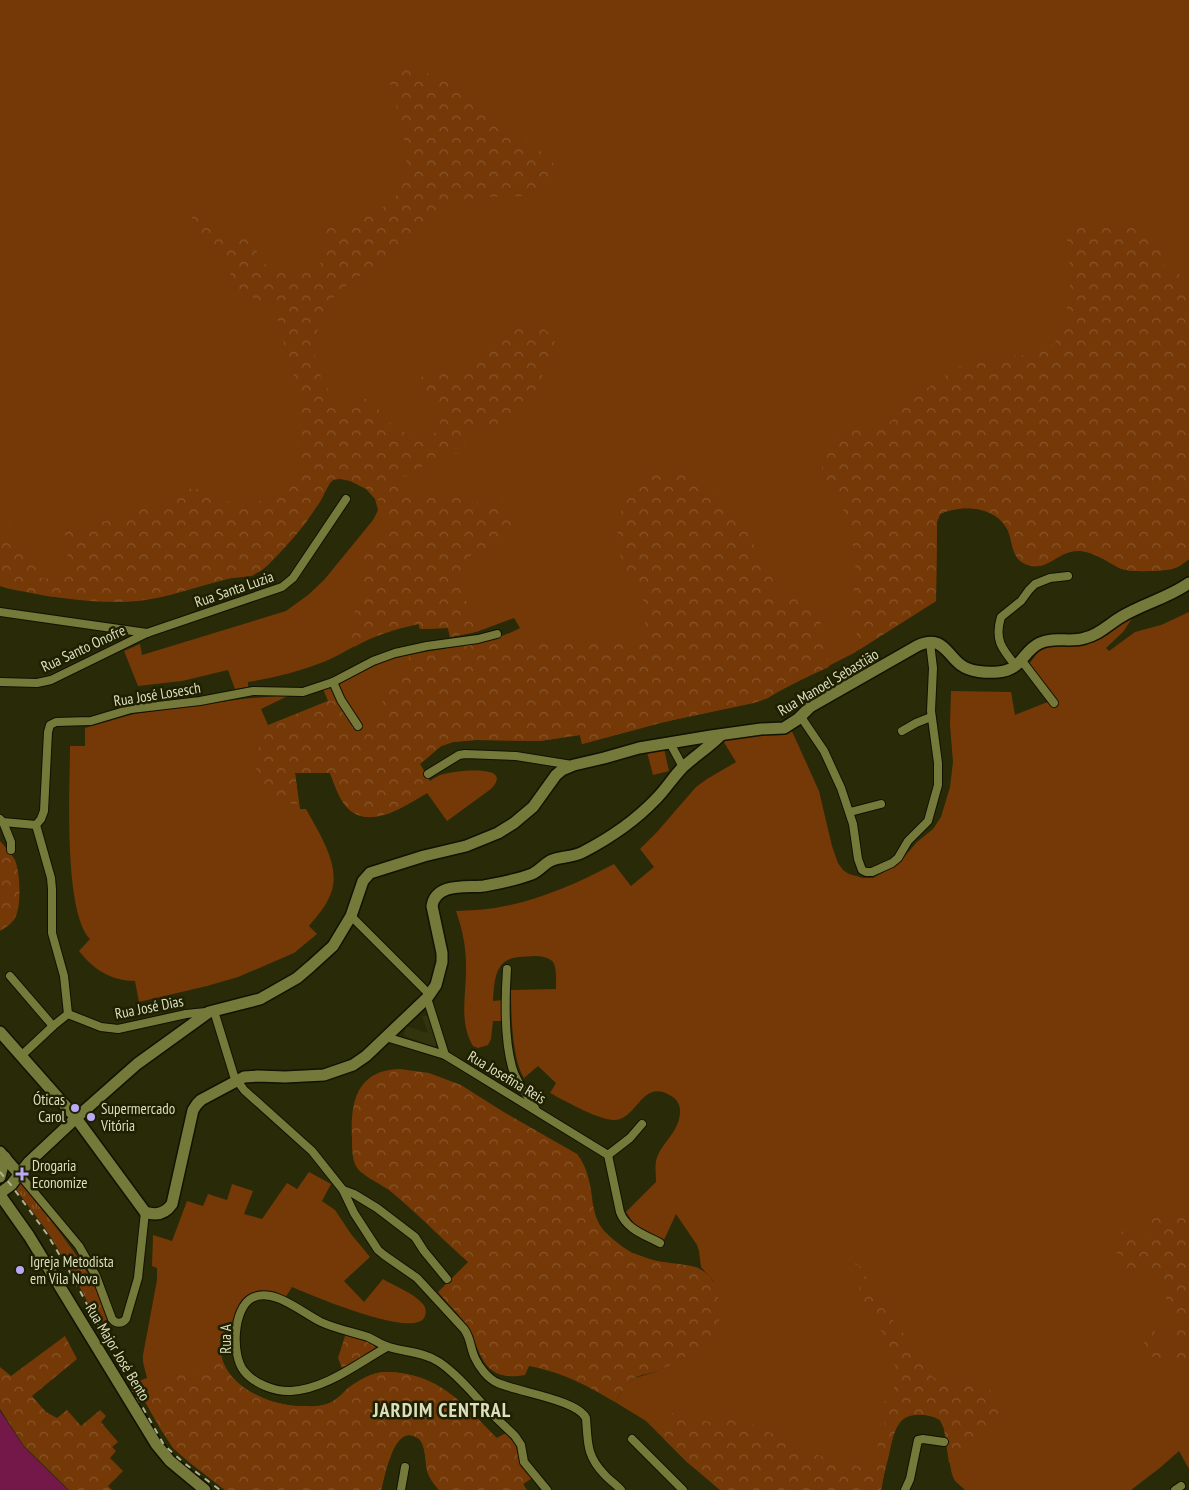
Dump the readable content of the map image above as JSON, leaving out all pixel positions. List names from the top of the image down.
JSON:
{
  "streets": {
    "street": [
      "Rua Santa Luzia",
      "Rua Santo Onofre",
      "Rua Manoel Sebastião",
      "Rua José Losesch",
      "Rua José Dias",
      "Rua Josefina Reis",
      "Rua A",
      "Rua Major José Bento"
    ]
  },
  "crossings": [
    ["Rua Santa Luzia", "Rua Santo Onofre"],
    ["Rua Manoel Sebastião", "Rua José Dias"]
  ],
  "districts": ["JARDIM CENTRAL"],
  "places": {
    "other": ["Óticas Carol", "Supermercado Vitória", "Igreja Metodista em Vila Nova"],
    "health": ["Drogaria Economize"]
  }
}
